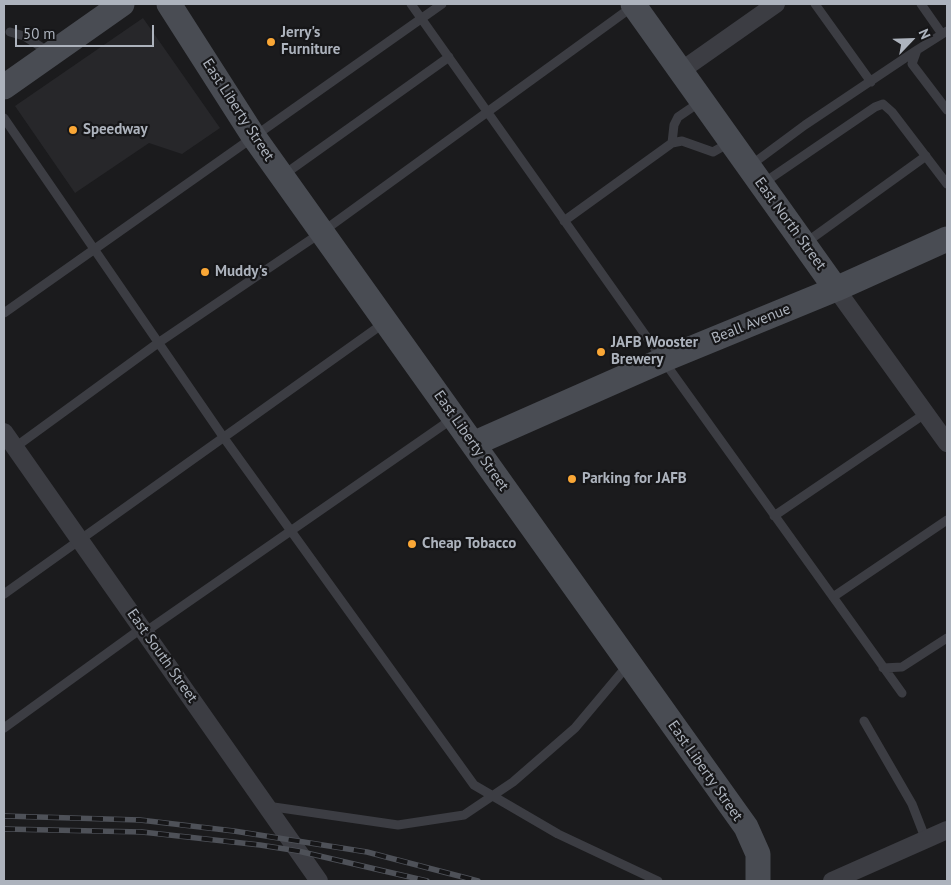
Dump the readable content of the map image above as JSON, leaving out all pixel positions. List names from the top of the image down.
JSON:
{
  "streets": {
    "main road": ["East Liberty Street", "East North Street", "Beall Avenue"],
    "street": ["East South Street"]
  },
  "crossings": [
    ["East Liberty Street", "Beall Avenue"],
    ["East North Street", "Beall Avenue"]
  ],
  "places": [
    "Jerry's Furniture",
    "Speedway",
    "Muddy's",
    "JAFB Wooster Brewery",
    "Parking for JAFB",
    "Cheap Tobacco"
  ],
  "scale_bar": "50 m",
  "north": "top right"
}
